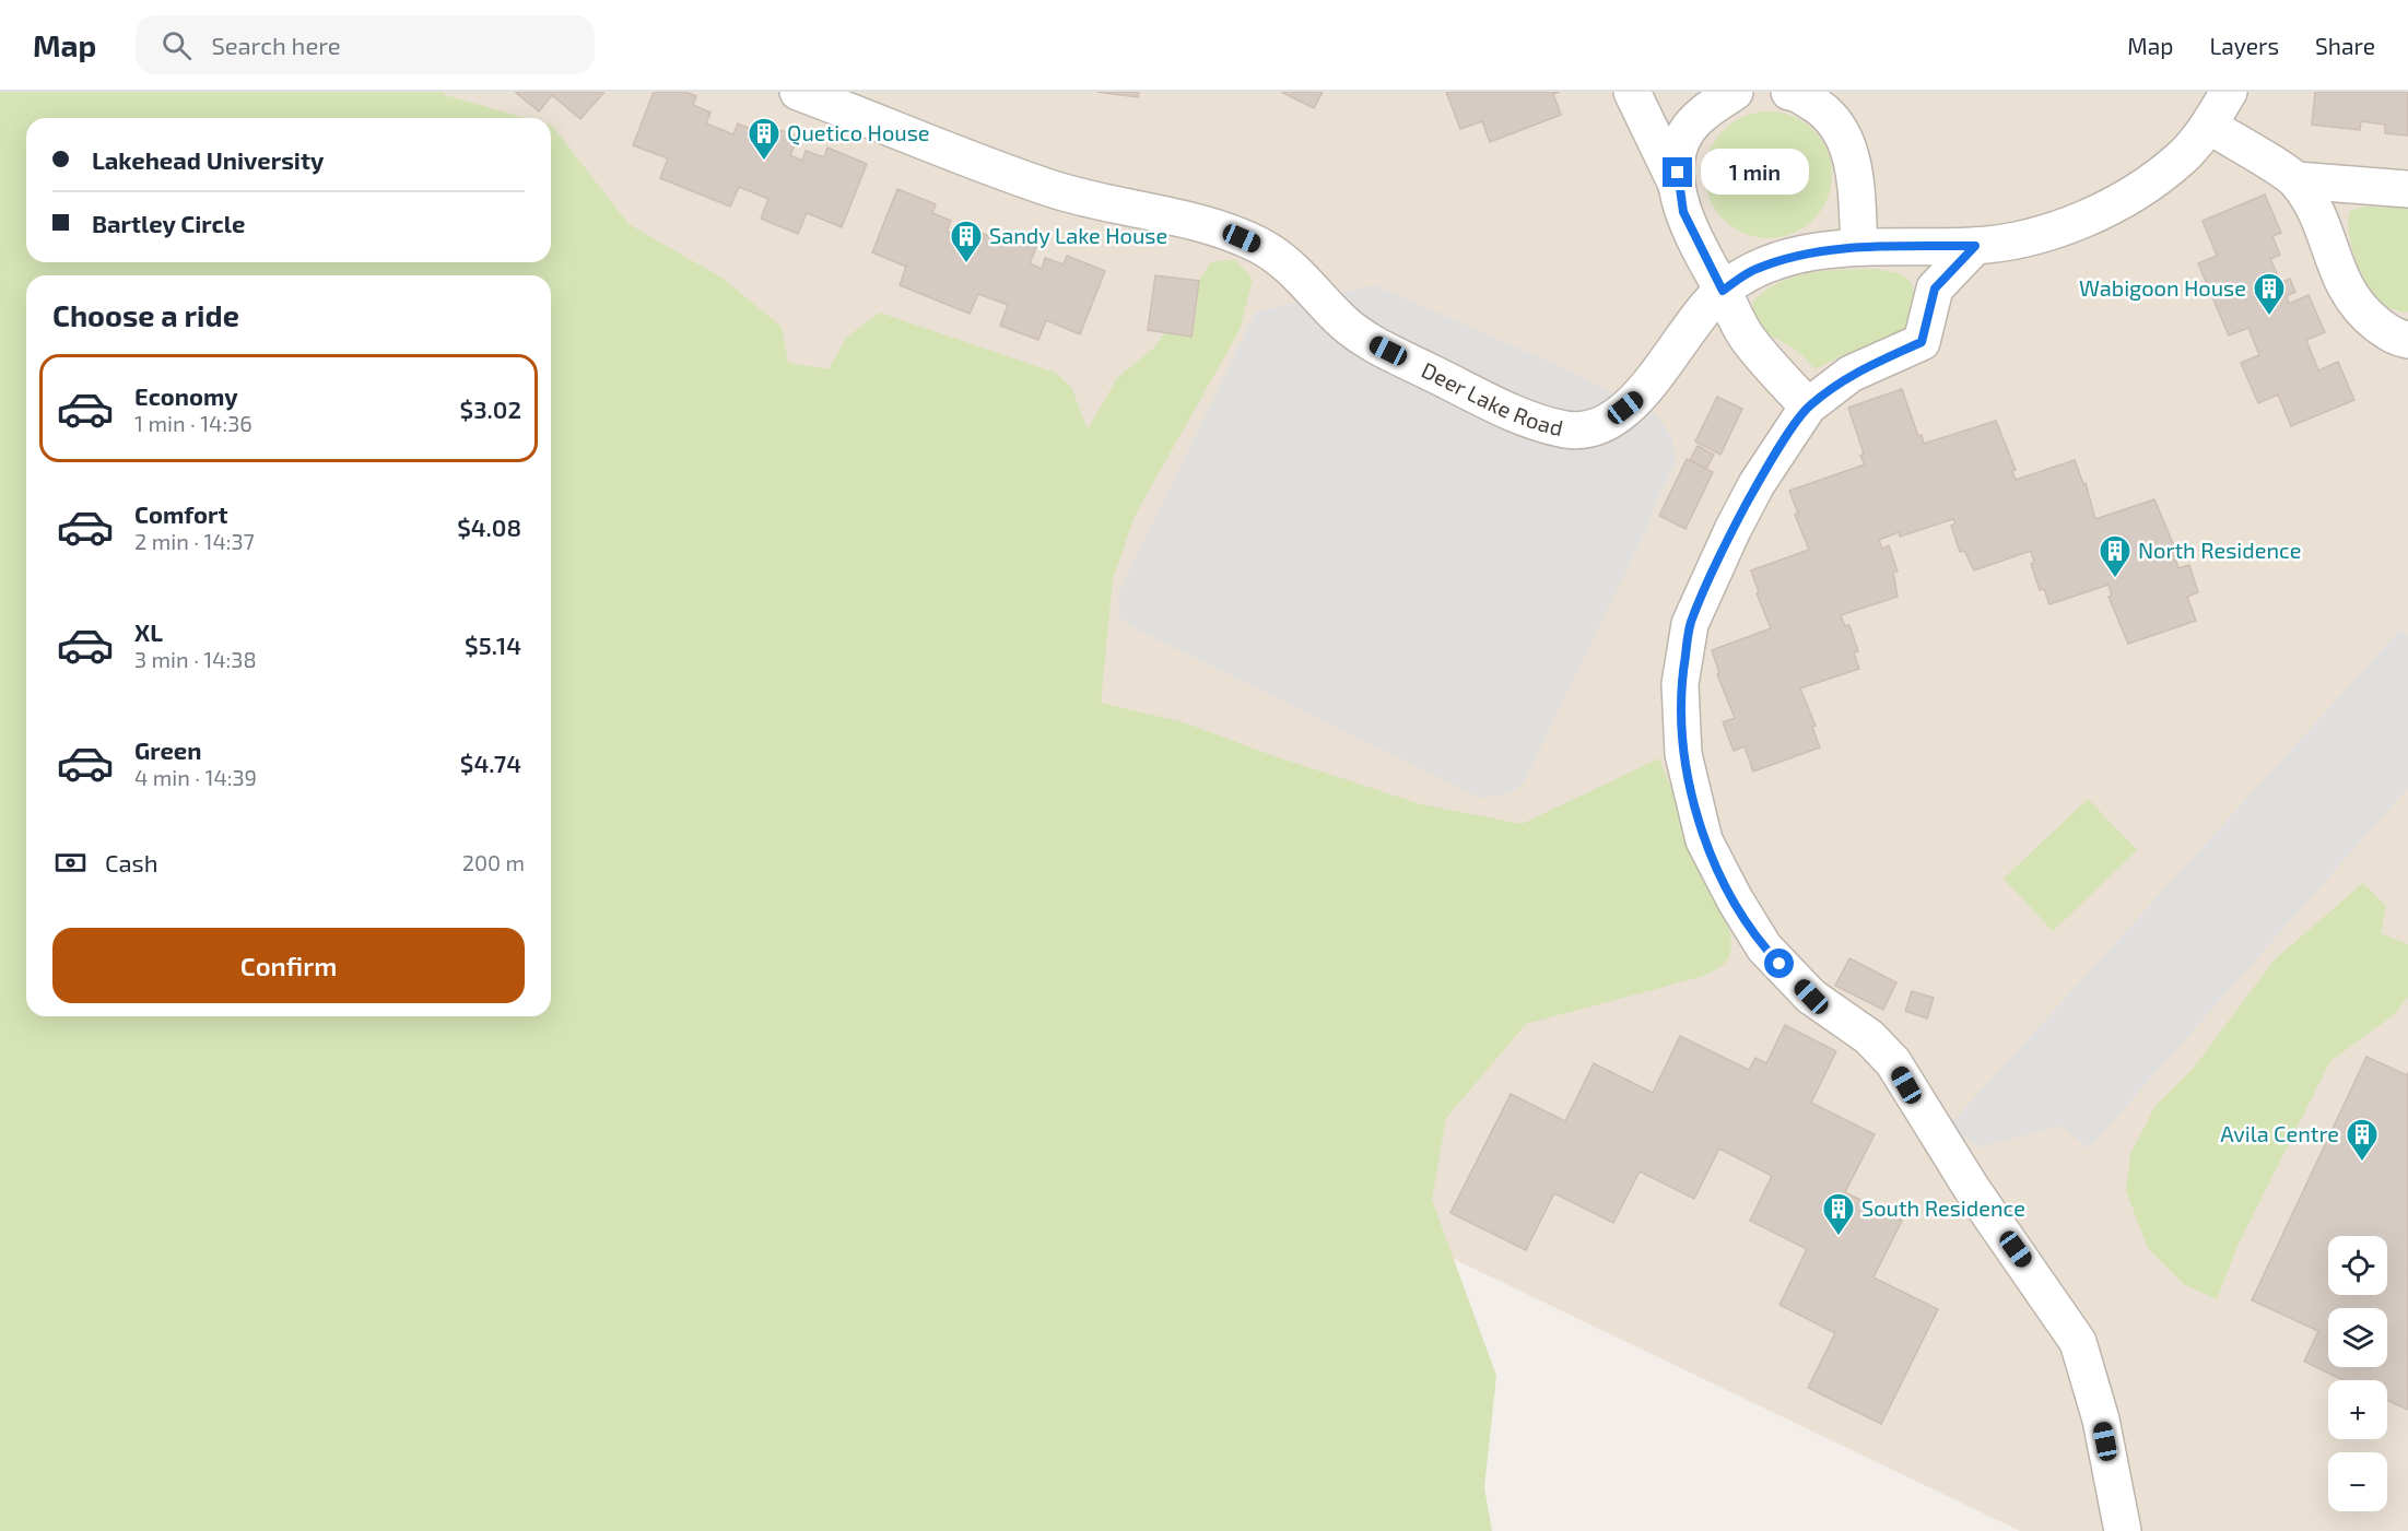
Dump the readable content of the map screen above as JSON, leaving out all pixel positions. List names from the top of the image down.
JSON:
{
  "streets": {
    "lane": ["Deer Lake Road"]
  },
  "places": {
    "building": [
      "Quetico House",
      "Sandy Lake House",
      "Wabigoon House",
      "North Residence",
      "Avila Centre",
      "South Residence"
    ]
  },
  "page": {
    "header": "Map",
    "search": "Search here",
    "nav": ["Map", "Layers", "Share"],
    "banner": ["Lakehead University", "Bartley Circle"],
    "bubble": "1 min",
    "heading": "Choose a ride",
    "list": [
      {
        "name": "Economy",
        "note": "1 min · 14:36",
        "value": "$3.02"
      },
      {
        "name": "Comfort",
        "note": "2 min · 14:37",
        "value": "$4.08"
      },
      {
        "name": "XL",
        "note": "3 min · 14:38",
        "value": "$5.14"
      },
      {
        "name": "Green",
        "note": "4 min · 14:39",
        "value": "$4.74"
      }
    ],
    "pay": ["Cash", "200 m"],
    "buttons": "Confirm",
    "map_buttons": ["+", "−"]
  }
}
